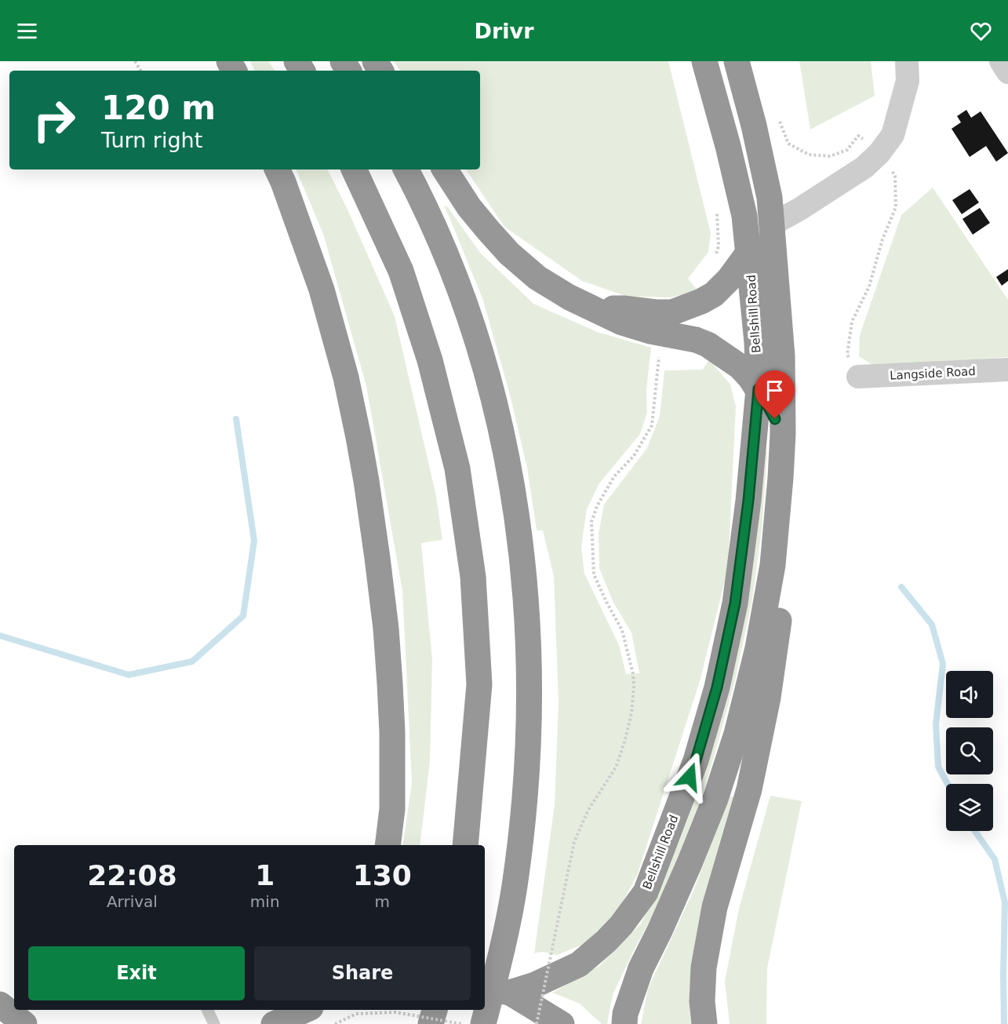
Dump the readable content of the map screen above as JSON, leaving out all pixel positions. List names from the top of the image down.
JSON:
{
  "streets": {
    "highway": ["Bellshill Road"],
    "street": ["Langside Road"]
  },
  "page": {
    "header": "Drivr",
    "turn": ["120 m", "Turn right"],
    "eta": [
      "22:08",
      "Arrival",
      "1",
      "min",
      "130",
      "m"
    ],
    "buttons": ["Exit", "Share"]
  }
}
